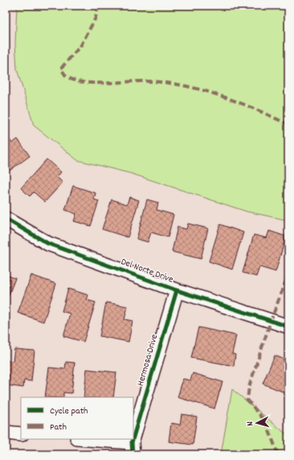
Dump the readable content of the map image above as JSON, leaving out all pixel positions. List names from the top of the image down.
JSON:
{
  "streets": {
    "street": ["Del Norte Drive", "Hermosa Drive"]
  },
  "crossings": [
    ["Del Norte Drive", "Hermosa Drive"]
  ],
  "legend": ["Cycle path", "Path"],
  "north": "left"
}
